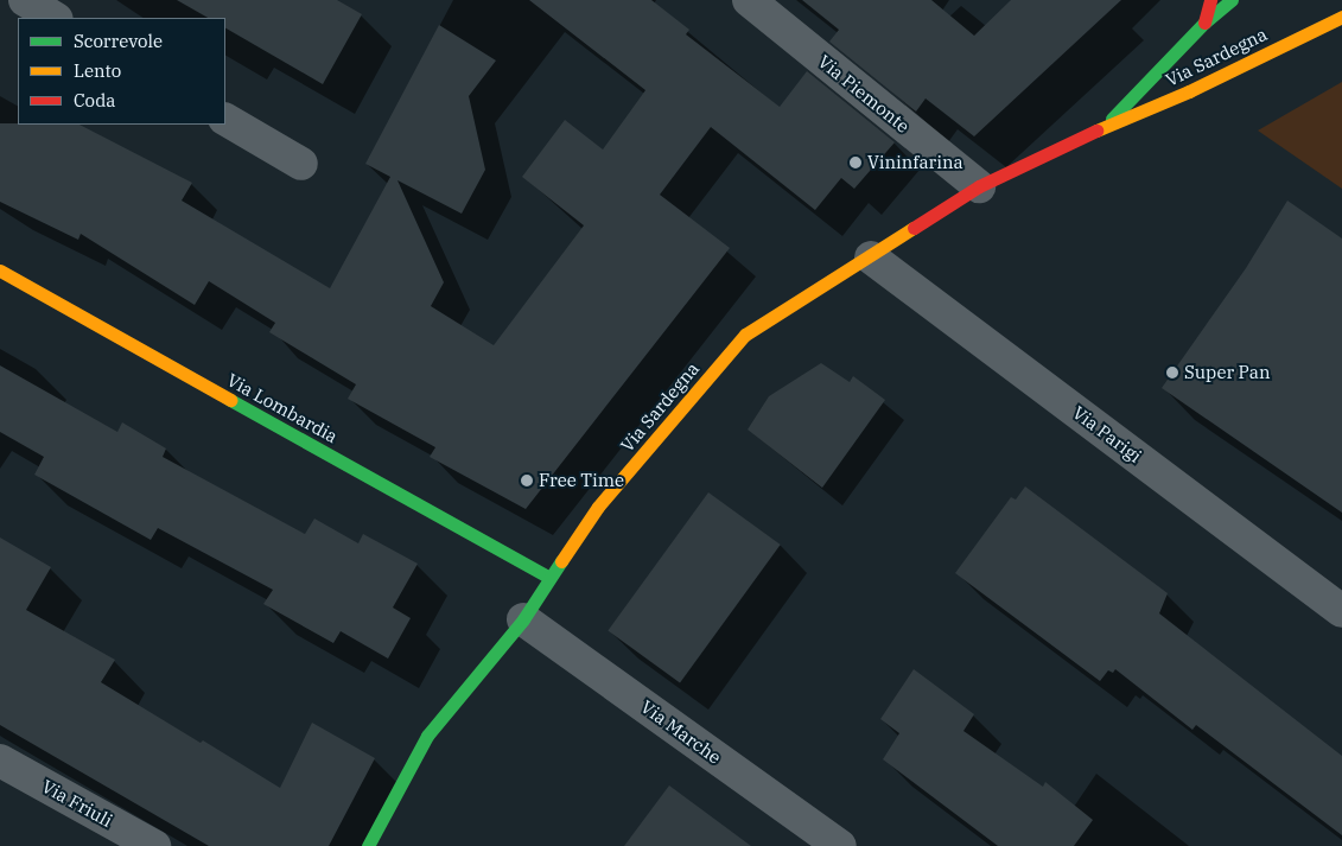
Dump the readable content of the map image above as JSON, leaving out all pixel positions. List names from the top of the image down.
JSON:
{
  "streets": {
    "street": [
      "Via Sardegna",
      "Via Piemonte",
      "Via Lombardia",
      "Via Parigi",
      "Via Marche",
      "Via Friuli"
    ]
  },
  "crossings": [
    ["Via Sardegna", "Via Piemonte"],
    ["Via Sardegna", "Via Lombardia"],
    ["Via Sardegna", "Via Parigi"],
    ["Via Sardegna", "Via Marche"]
  ],
  "places": ["Vininfarina", "Super Pan", "Free Time"],
  "legend": ["Scorrevole", "Lento", "Coda"]
}
